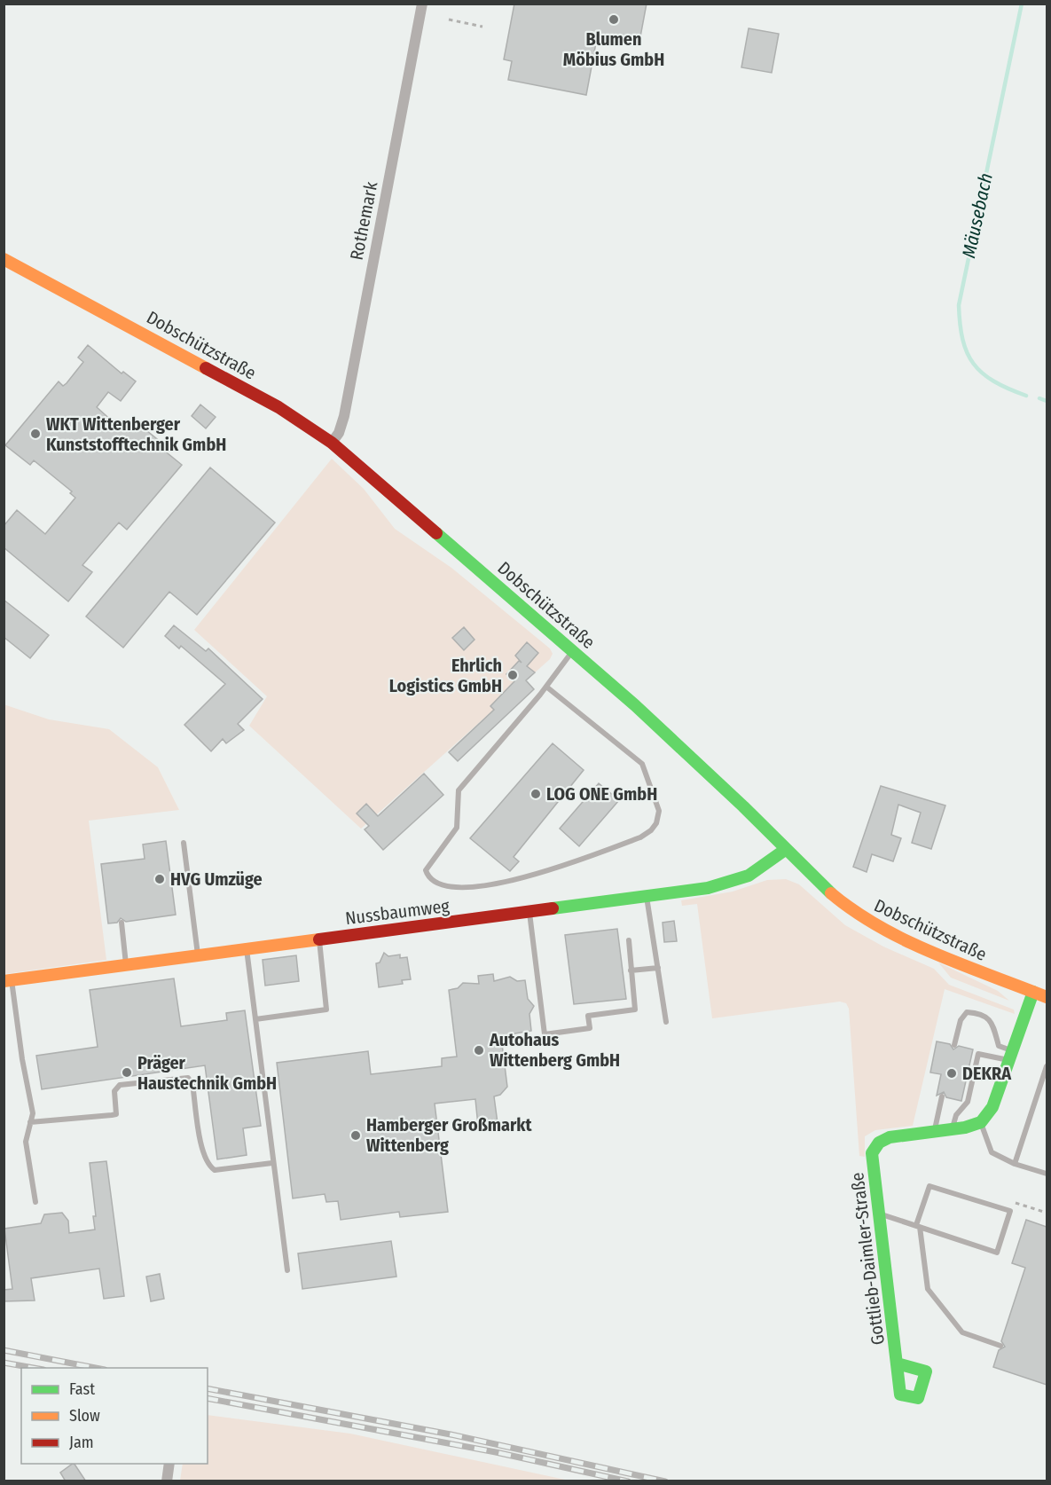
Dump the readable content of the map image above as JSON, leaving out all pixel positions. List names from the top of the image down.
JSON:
{
  "streets": {
    "street": [
      "Rothemark",
      "Dobschützstraße",
      "Nussbaumweg",
      "Gottlieb-Daimler-Straße"
    ]
  },
  "crossings": [
    ["Rothemark", "Dobschützstraße"],
    ["Dobschützstraße", "Nussbaumweg"]
  ],
  "water": ["Mäusebach"],
  "places": [
    "Blumen Möbius GmbH",
    "WKT Wittenberger Kunststofftechnik GmbH",
    "Ehrlich Logistics GmbH",
    "LOG ONE GmbH",
    "HVG Umzüge",
    "Autohaus Wittenberg GmbH",
    "Präger Haustechnik GmbH",
    "DEKRA",
    "Hamberger Großmarkt Wittenberg"
  ],
  "legend": ["Fast", "Slow", "Jam"]
}
